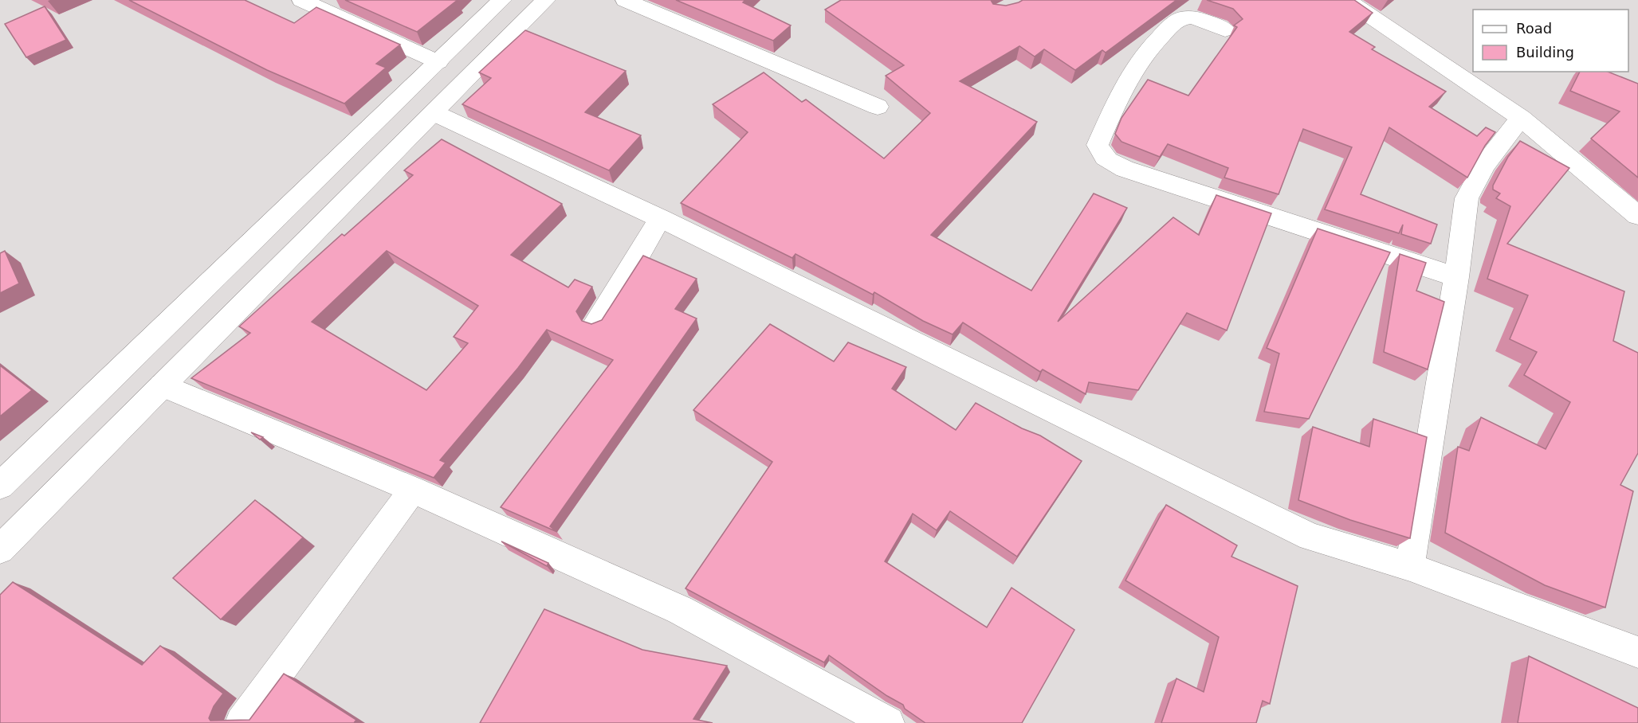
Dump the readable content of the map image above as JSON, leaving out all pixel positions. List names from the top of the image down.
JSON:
{
  "legend": ["Road", "Building"]
}
